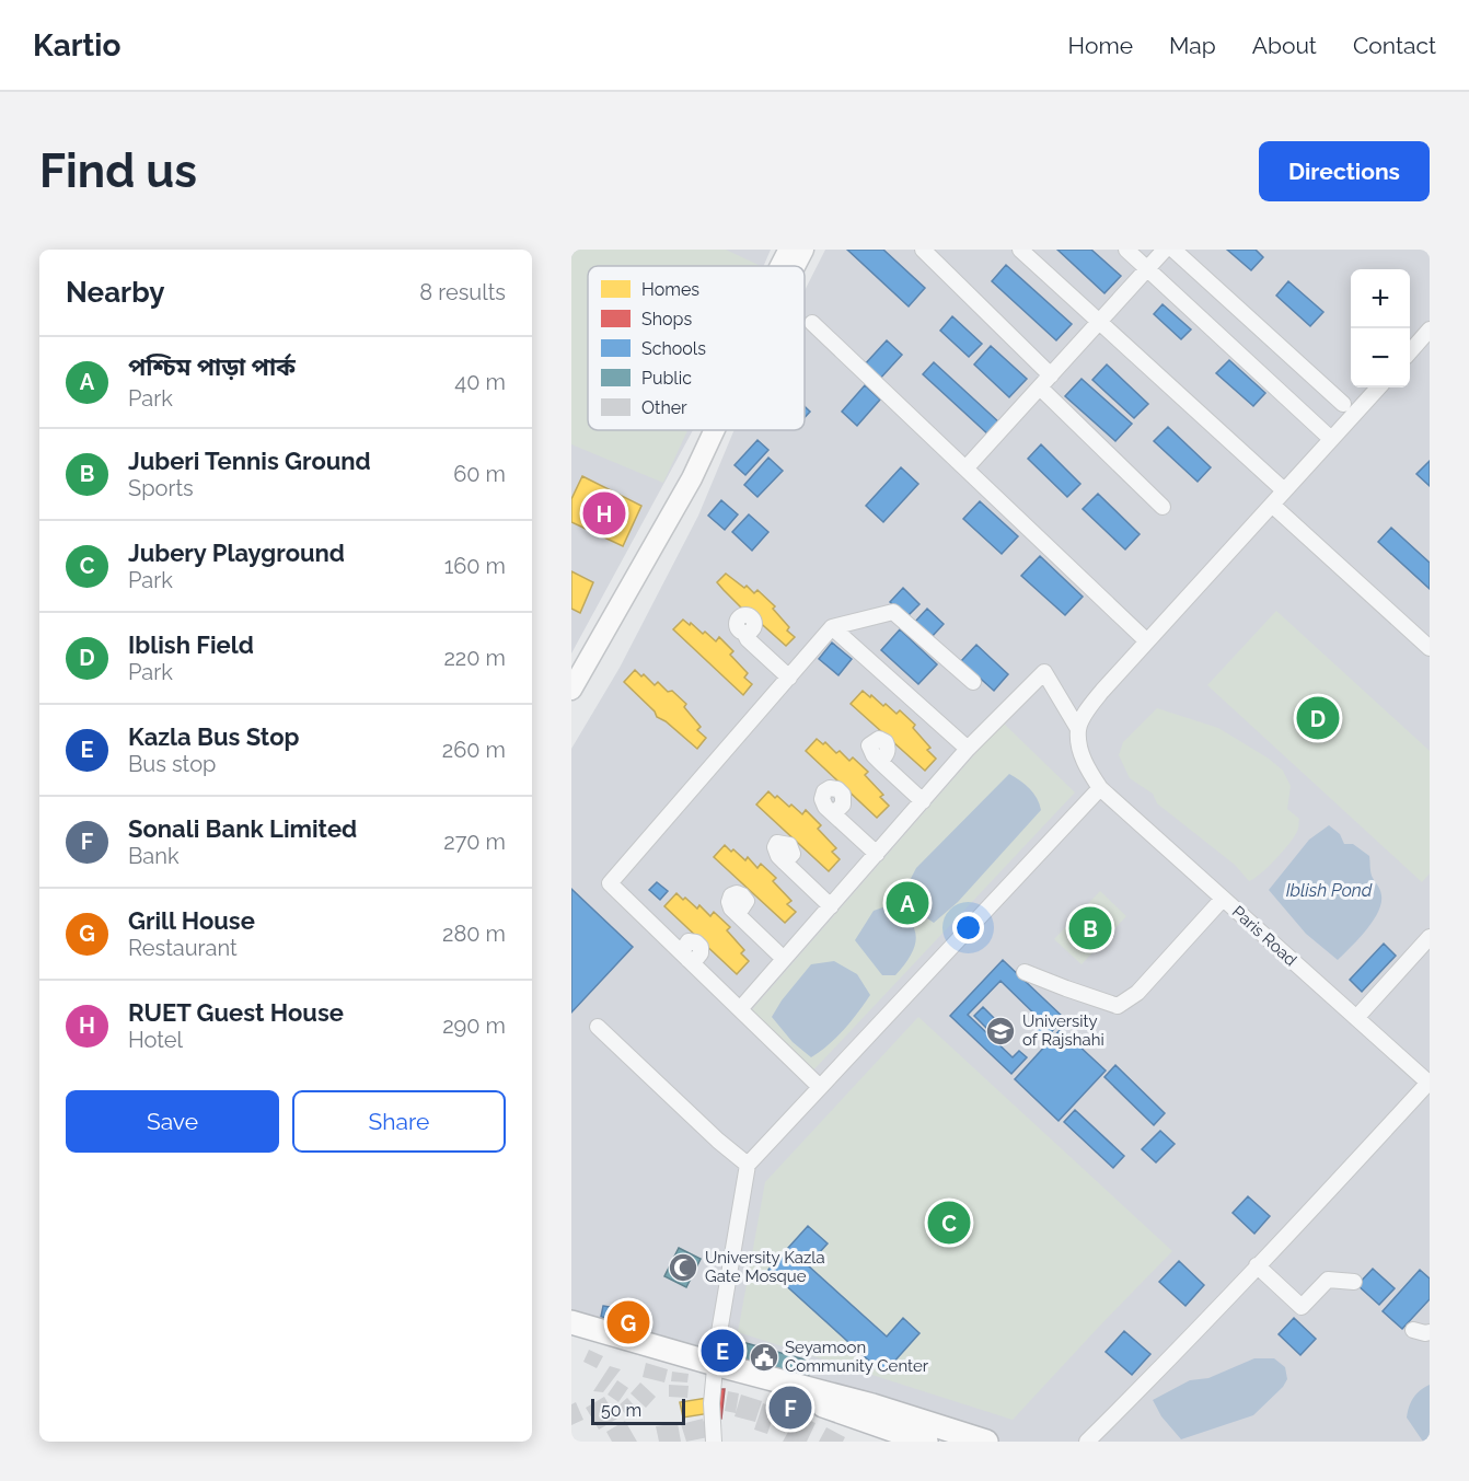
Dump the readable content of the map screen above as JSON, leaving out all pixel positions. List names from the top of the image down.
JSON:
{
  "streets": {
    "street": ["Paris Road"]
  },
  "water": ["Iblish Pond"],
  "places": {
    "school or university": ["University of Rajshahi"],
    "mosque": ["University Kazla Gate Mosque"],
    "public building": ["Seyamoon Community Center"]
  },
  "legend": [
    "Homes",
    "Shops",
    "Schools",
    "Public",
    "Other"
  ],
  "scale_bar": "50 m",
  "page": {
    "header": "Kartio",
    "nav": [
      "Home",
      "Map",
      "About",
      "Contact"
    ],
    "buttons": [
      "Directions",
      ["Save", "Share"]
    ],
    "title": "Find us",
    "heading": ["Nearby", "8 results"],
    "map_buttons": ["+", "−"],
    "list": [
      {
        "mark": "A",
        "name": "পশ্চিম পাড়া পার্ক",
        "note": "Park",
        "value": "40 m"
      },
      {
        "mark": "B",
        "name": "Juberi Tennis Ground",
        "note": "Sports",
        "value": "60 m"
      },
      {
        "mark": "C",
        "name": "Jubery Playground",
        "note": "Park",
        "value": "160 m"
      },
      {
        "mark": "D",
        "name": "Iblish Field",
        "note": "Park",
        "value": "220 m"
      },
      {
        "mark": "E",
        "name": "Kazla Bus Stop",
        "note": "Bus stop",
        "value": "260 m"
      },
      {
        "mark": "F",
        "name": "Sonali Bank Limited",
        "note": "Bank",
        "value": "270 m"
      },
      {
        "mark": "G",
        "name": "Grill House",
        "note": "Restaurant",
        "value": "280 m"
      },
      {
        "mark": "H",
        "name": "RUET Guest House",
        "note": "Hotel",
        "value": "290 m"
      }
    ],
    "pins": [
      "H",
      "D",
      "A",
      "B",
      "C",
      "G",
      "E",
      "F"
    ],
    "scale": "50 m"
  }
}
